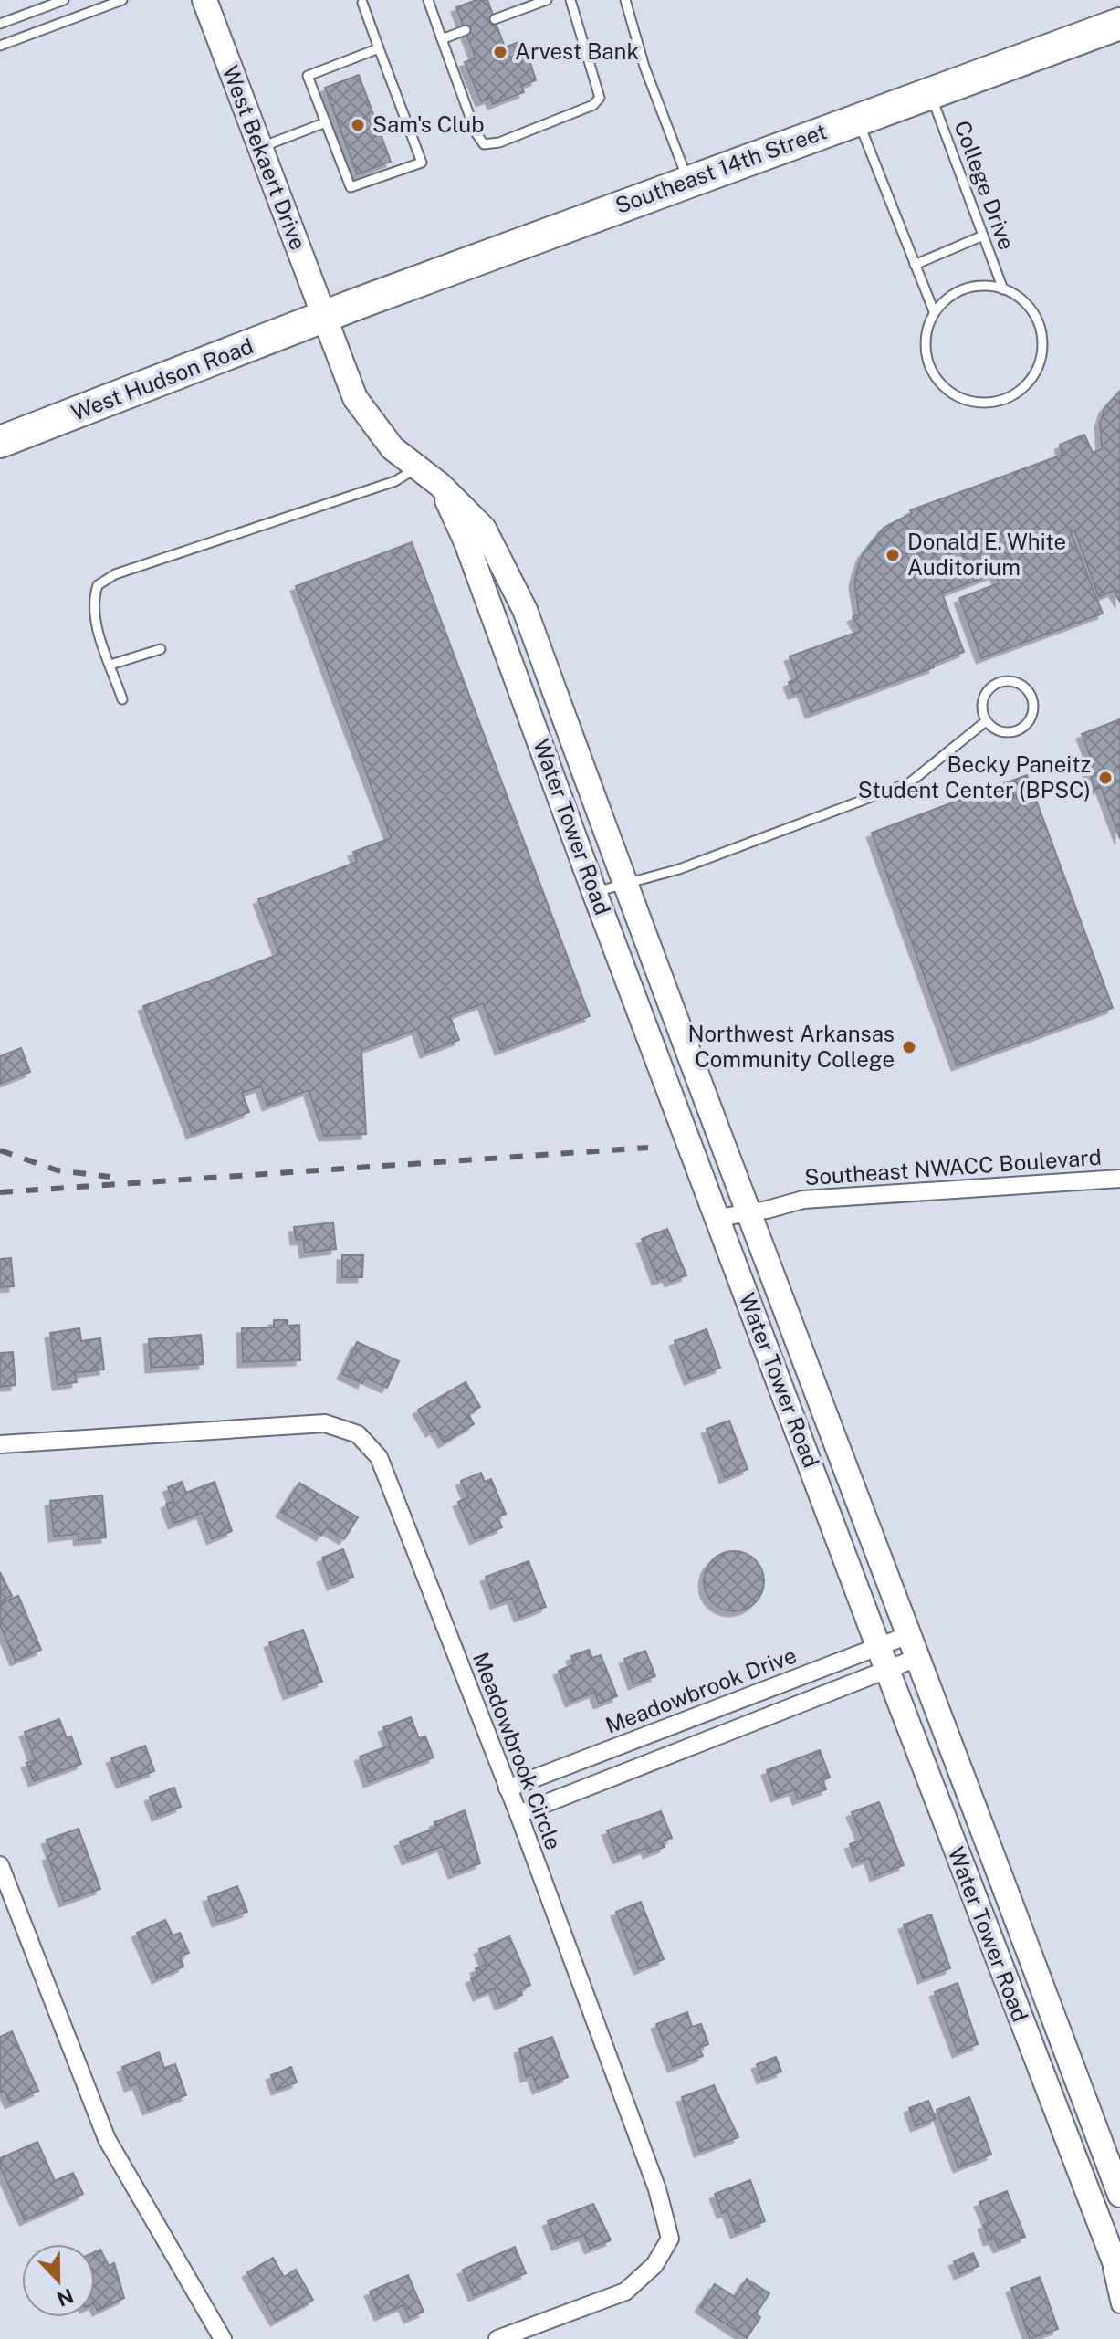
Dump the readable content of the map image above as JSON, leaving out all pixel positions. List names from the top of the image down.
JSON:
{
  "streets": {
    "highway": ["Southeast 14th Street", "West Hudson Road"],
    "street": [
      "West Bekaert Drive",
      "Water Tower Road",
      "Southeast NWACC Boulevard",
      "Meadowbrook Drive",
      "Meadowbrook Circle"
    ],
    "lane": ["College Drive"]
  },
  "crossings": [
    ["West Bekaert Drive", "Southeast 14th Street"],
    ["West Bekaert Drive", "West Hudson Road"],
    ["West Bekaert Drive", "Water Tower Road"],
    ["Southeast 14th Street", "College Drive"],
    ["Southeast 14th Street", "West Hudson Road"],
    ["Southeast 14th Street", "Water Tower Road"],
    ["West Hudson Road", "Water Tower Road"],
    ["Water Tower Road", "Southeast NWACC Boulevard"],
    ["Water Tower Road", "Meadowbrook Drive"],
    ["Meadowbrook Drive", "Meadowbrook Circle"]
  ],
  "places": [
    "Arvest Bank",
    "Sam's Club",
    "Donald E. White Auditorium",
    "Becky Paneitz Student Center (BPSC)",
    "Northwest Arkansas Community College"
  ],
  "north": "bottom"
}
